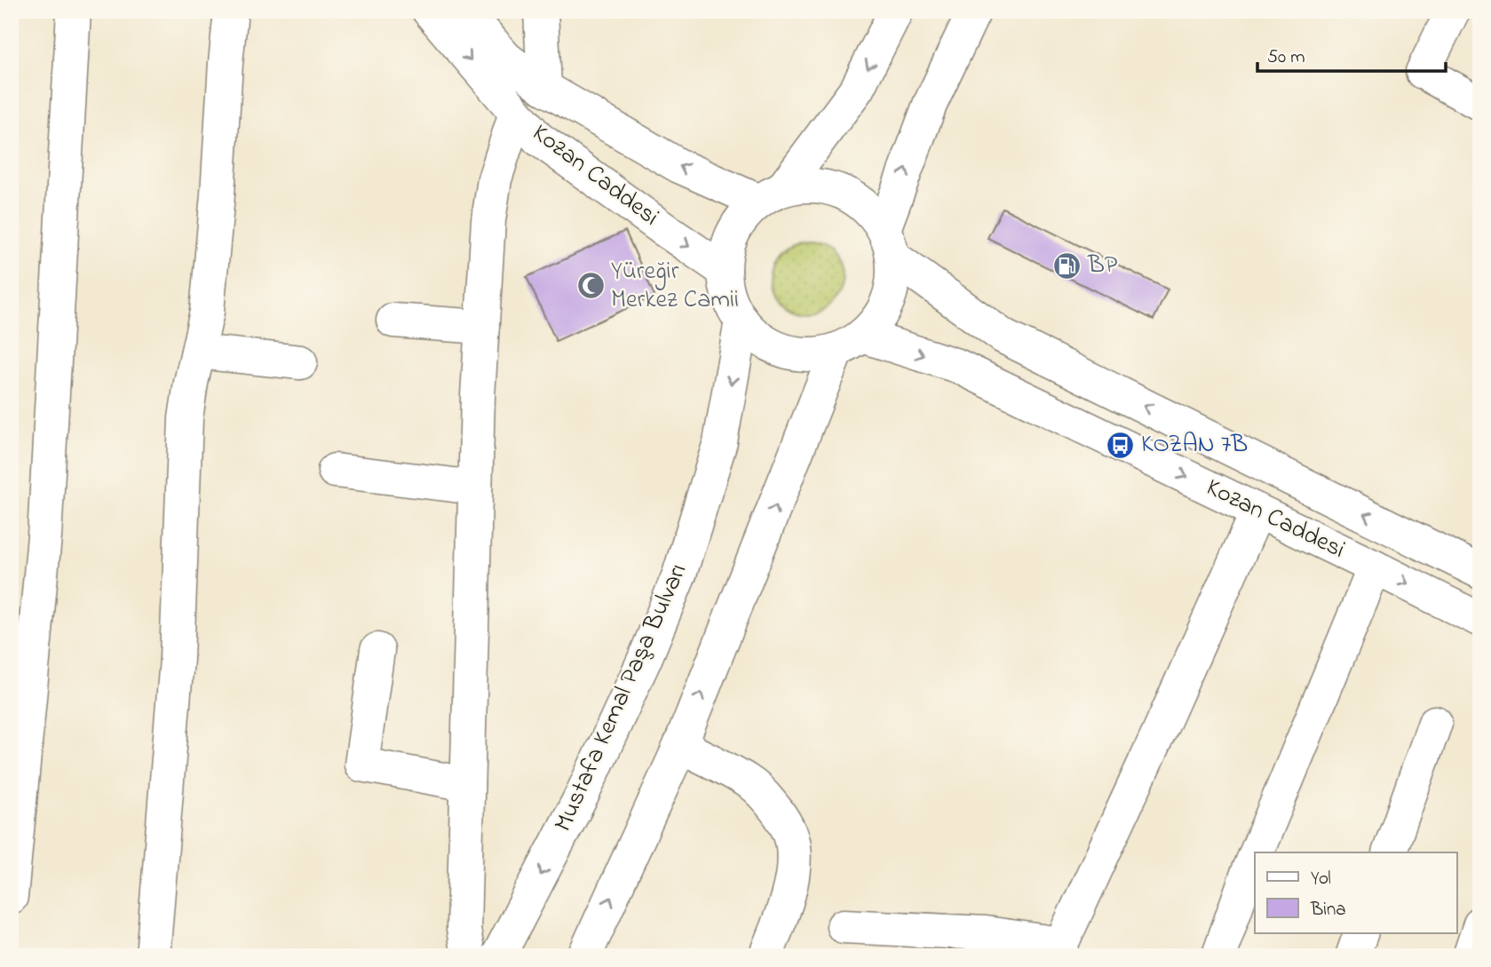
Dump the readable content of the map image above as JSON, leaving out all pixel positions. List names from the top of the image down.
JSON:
{
  "streets": {
    "main road": ["Kozan Caddesi", "Mustafa Kemal Paşa Bulvarı"]
  },
  "crossings": [
    ["Kozan Caddesi", "Mustafa Kemal Paşa Bulvarı"]
  ],
  "places": {
    "fuel station": ["BP"],
    "mosque": ["Yüreğir Merkez Camii"],
    "bus stop": ["KOZAN 7B"]
  },
  "legend": ["Yol", "Bina"],
  "scale_bar": "50 m"
}
